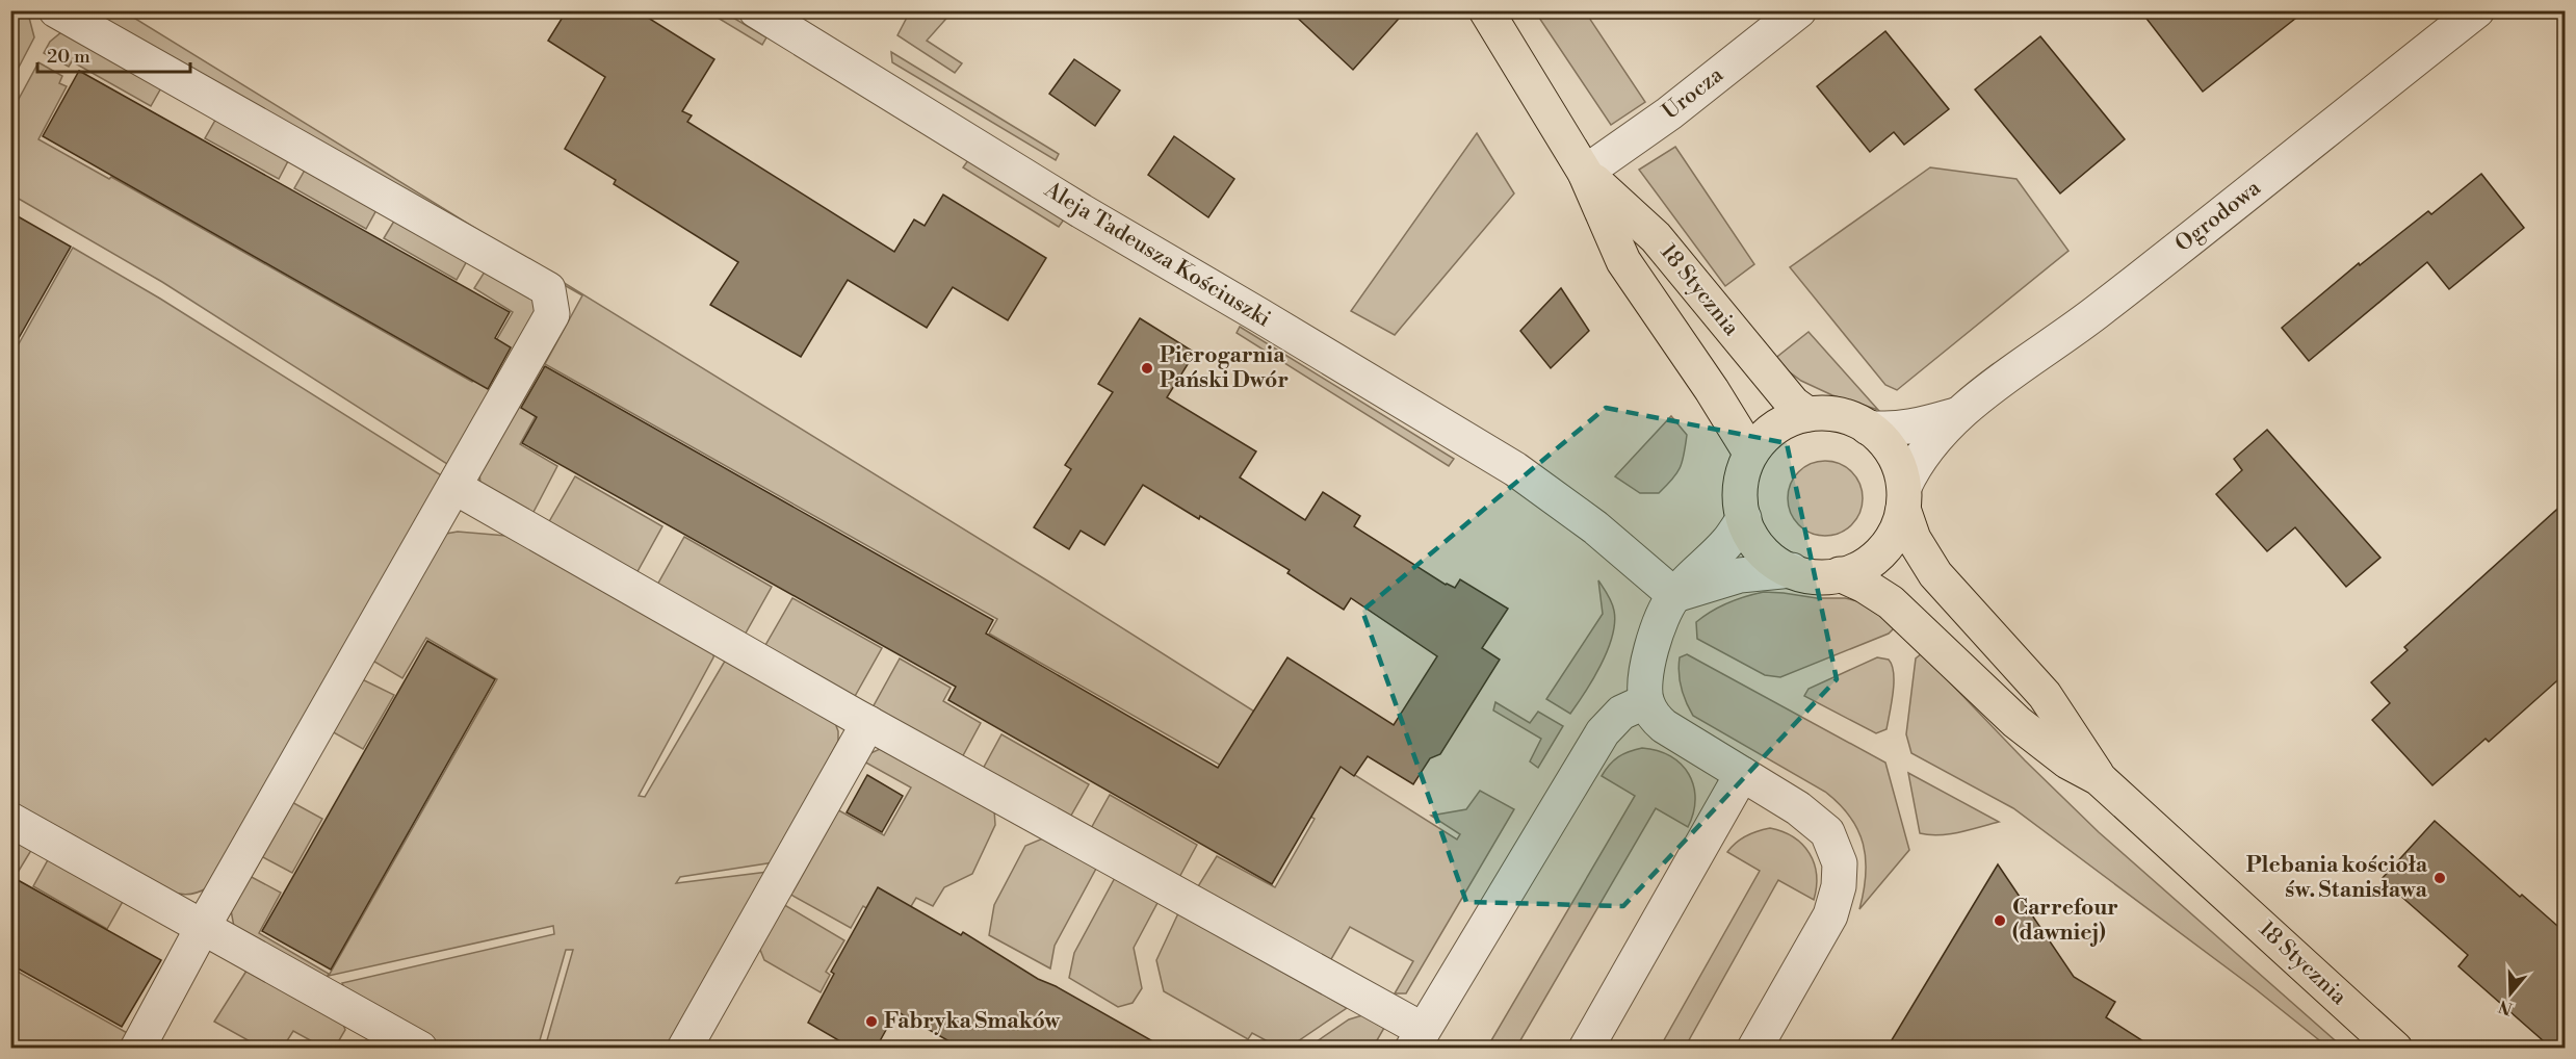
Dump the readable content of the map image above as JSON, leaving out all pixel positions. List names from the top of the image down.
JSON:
{
  "streets": {
    "main road": ["18 Stycznia"],
    "street": ["Urocza", "Ogrodowa", "Aleja Tadeusza Kościuszki"]
  },
  "crossings": [
    ["Urocza", "18 Stycznia"],
    ["Ogrodowa", "18 Stycznia"]
  ],
  "places": [
    "Pierogarnia Pański Dwór",
    "Plebania kościoła św. Stanisława",
    "Carrefour (dawniej)",
    "Fabryka Smaków"
  ],
  "scale_bar": "20 m",
  "north": "bottom"
}
